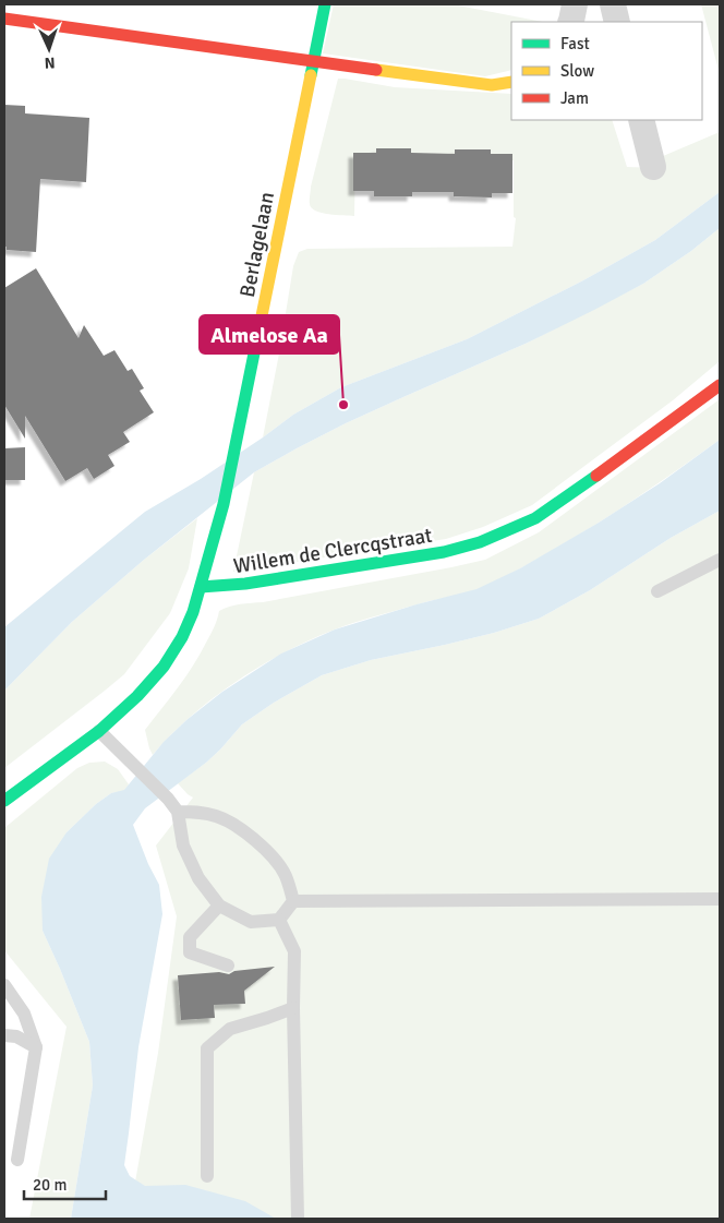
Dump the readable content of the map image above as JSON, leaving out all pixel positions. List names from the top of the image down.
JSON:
{
  "streets": {
    "street": ["Berlagelaan", "Willem de Clercqstraat"]
  },
  "crossings": [
    ["Berlagelaan", "Willem de Clercqstraat"]
  ],
  "places": ["Almelose Aa"],
  "legend": ["Fast", "Slow", "Jam"],
  "scale_bar": "20 m",
  "north": "bottom"
}
